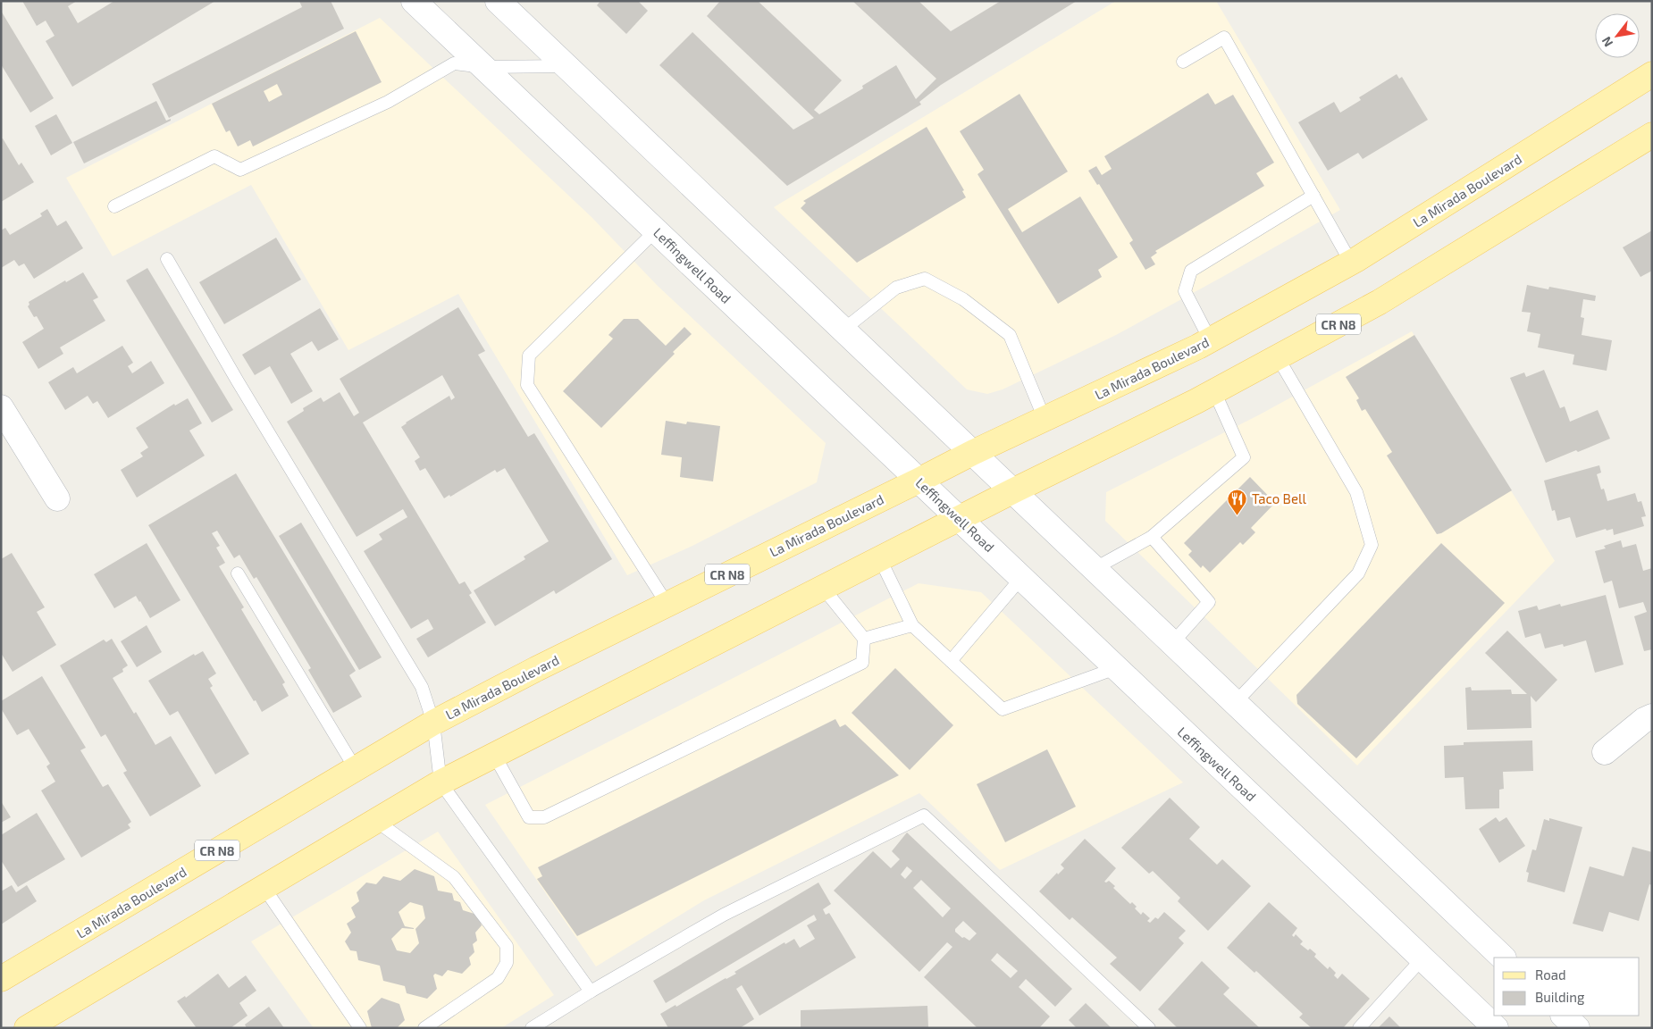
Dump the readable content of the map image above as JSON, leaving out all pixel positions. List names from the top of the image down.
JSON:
{
  "streets": {
    "main road": ["La Mirada Boulevard", "Leffingwell Road", "CR N8"]
  },
  "crossings": [
    ["La Mirada Boulevard", "Leffingwell Road"],
    ["Leffingwell Road", "CR N8"]
  ],
  "places": {
    "restaurant": ["Taco Bell"]
  },
  "legend": ["Road", "Building"],
  "north": "bottom left"
}
